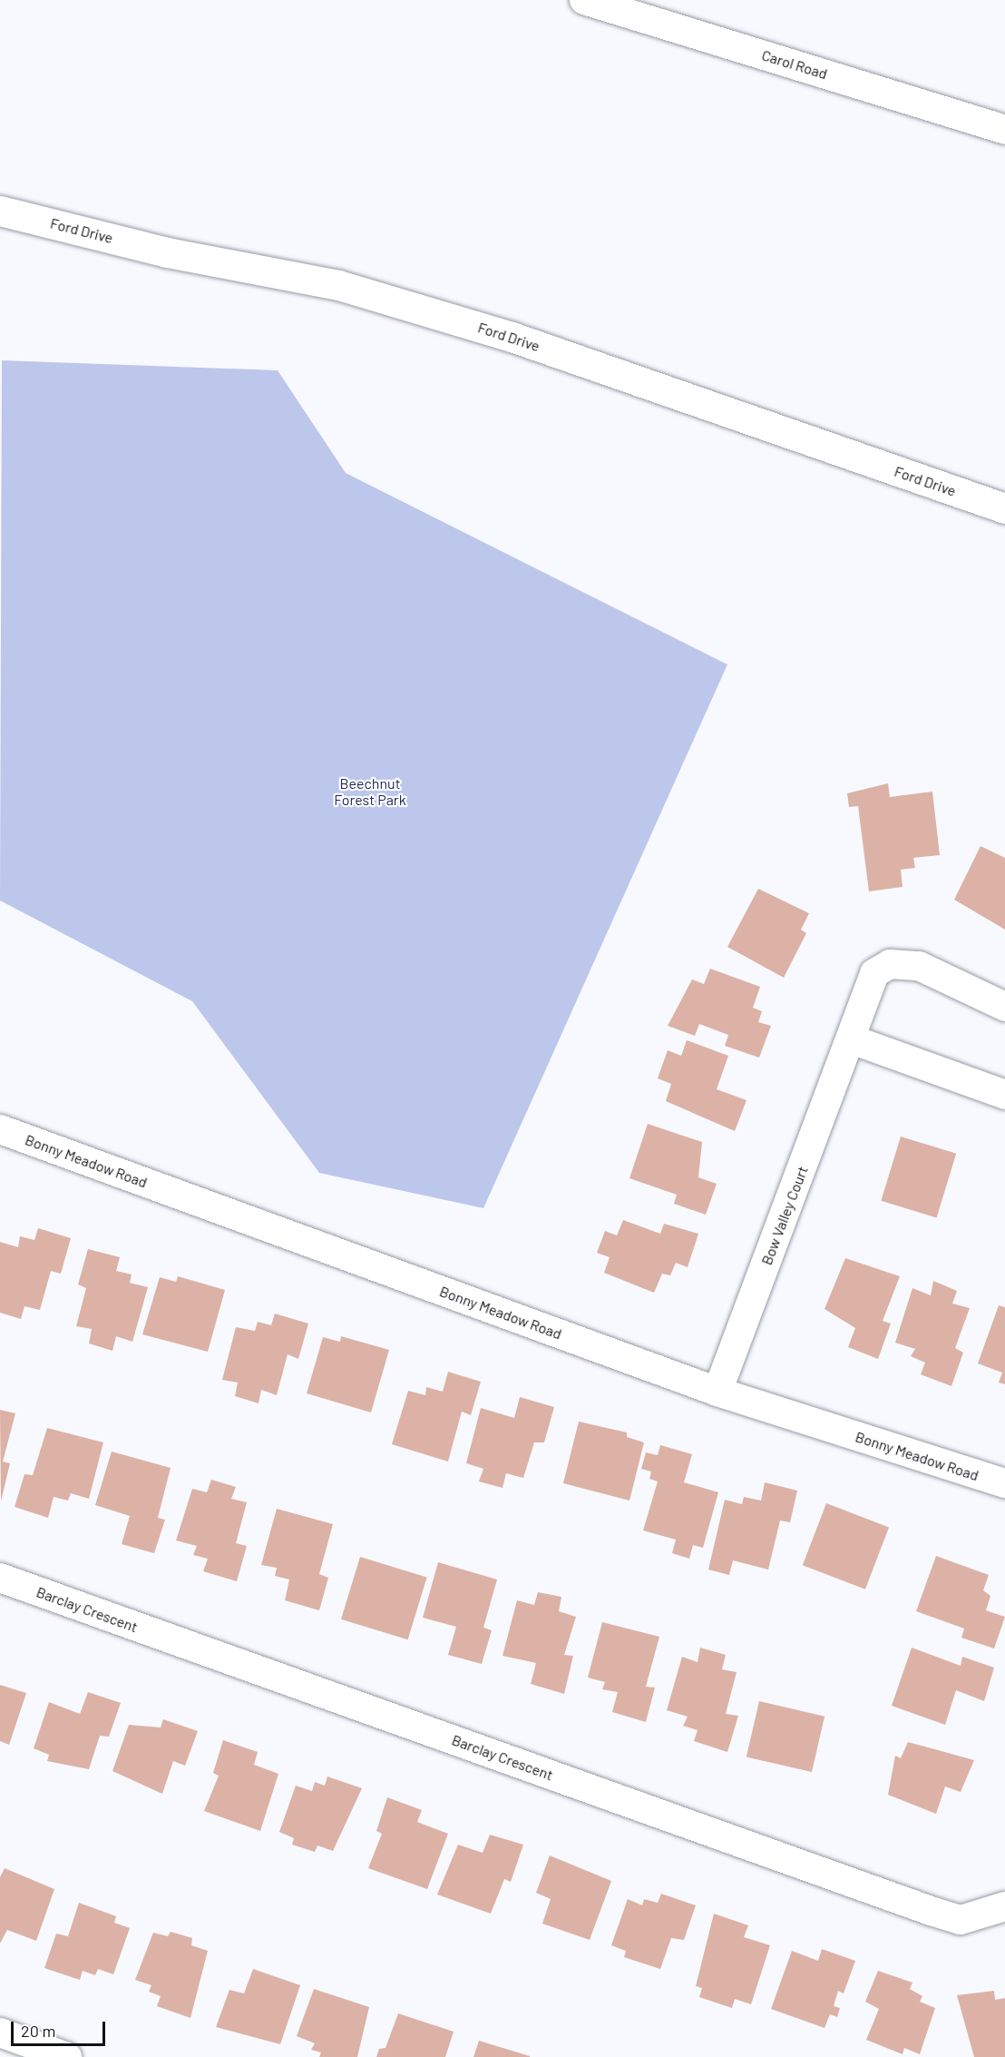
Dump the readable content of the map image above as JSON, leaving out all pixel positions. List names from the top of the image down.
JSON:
{
  "streets": {
    "main road": ["Ford Drive"],
    "street": [
      "Carol Road",
      "Bonny Meadow Road",
      "Bow Valley Court",
      "Barclay Crescent"
    ]
  },
  "crossings": [
    ["Bonny Meadow Road", "Bow Valley Court"]
  ],
  "parks": ["Beechnut Forest Park"],
  "scale_bar": "20 m"
}
